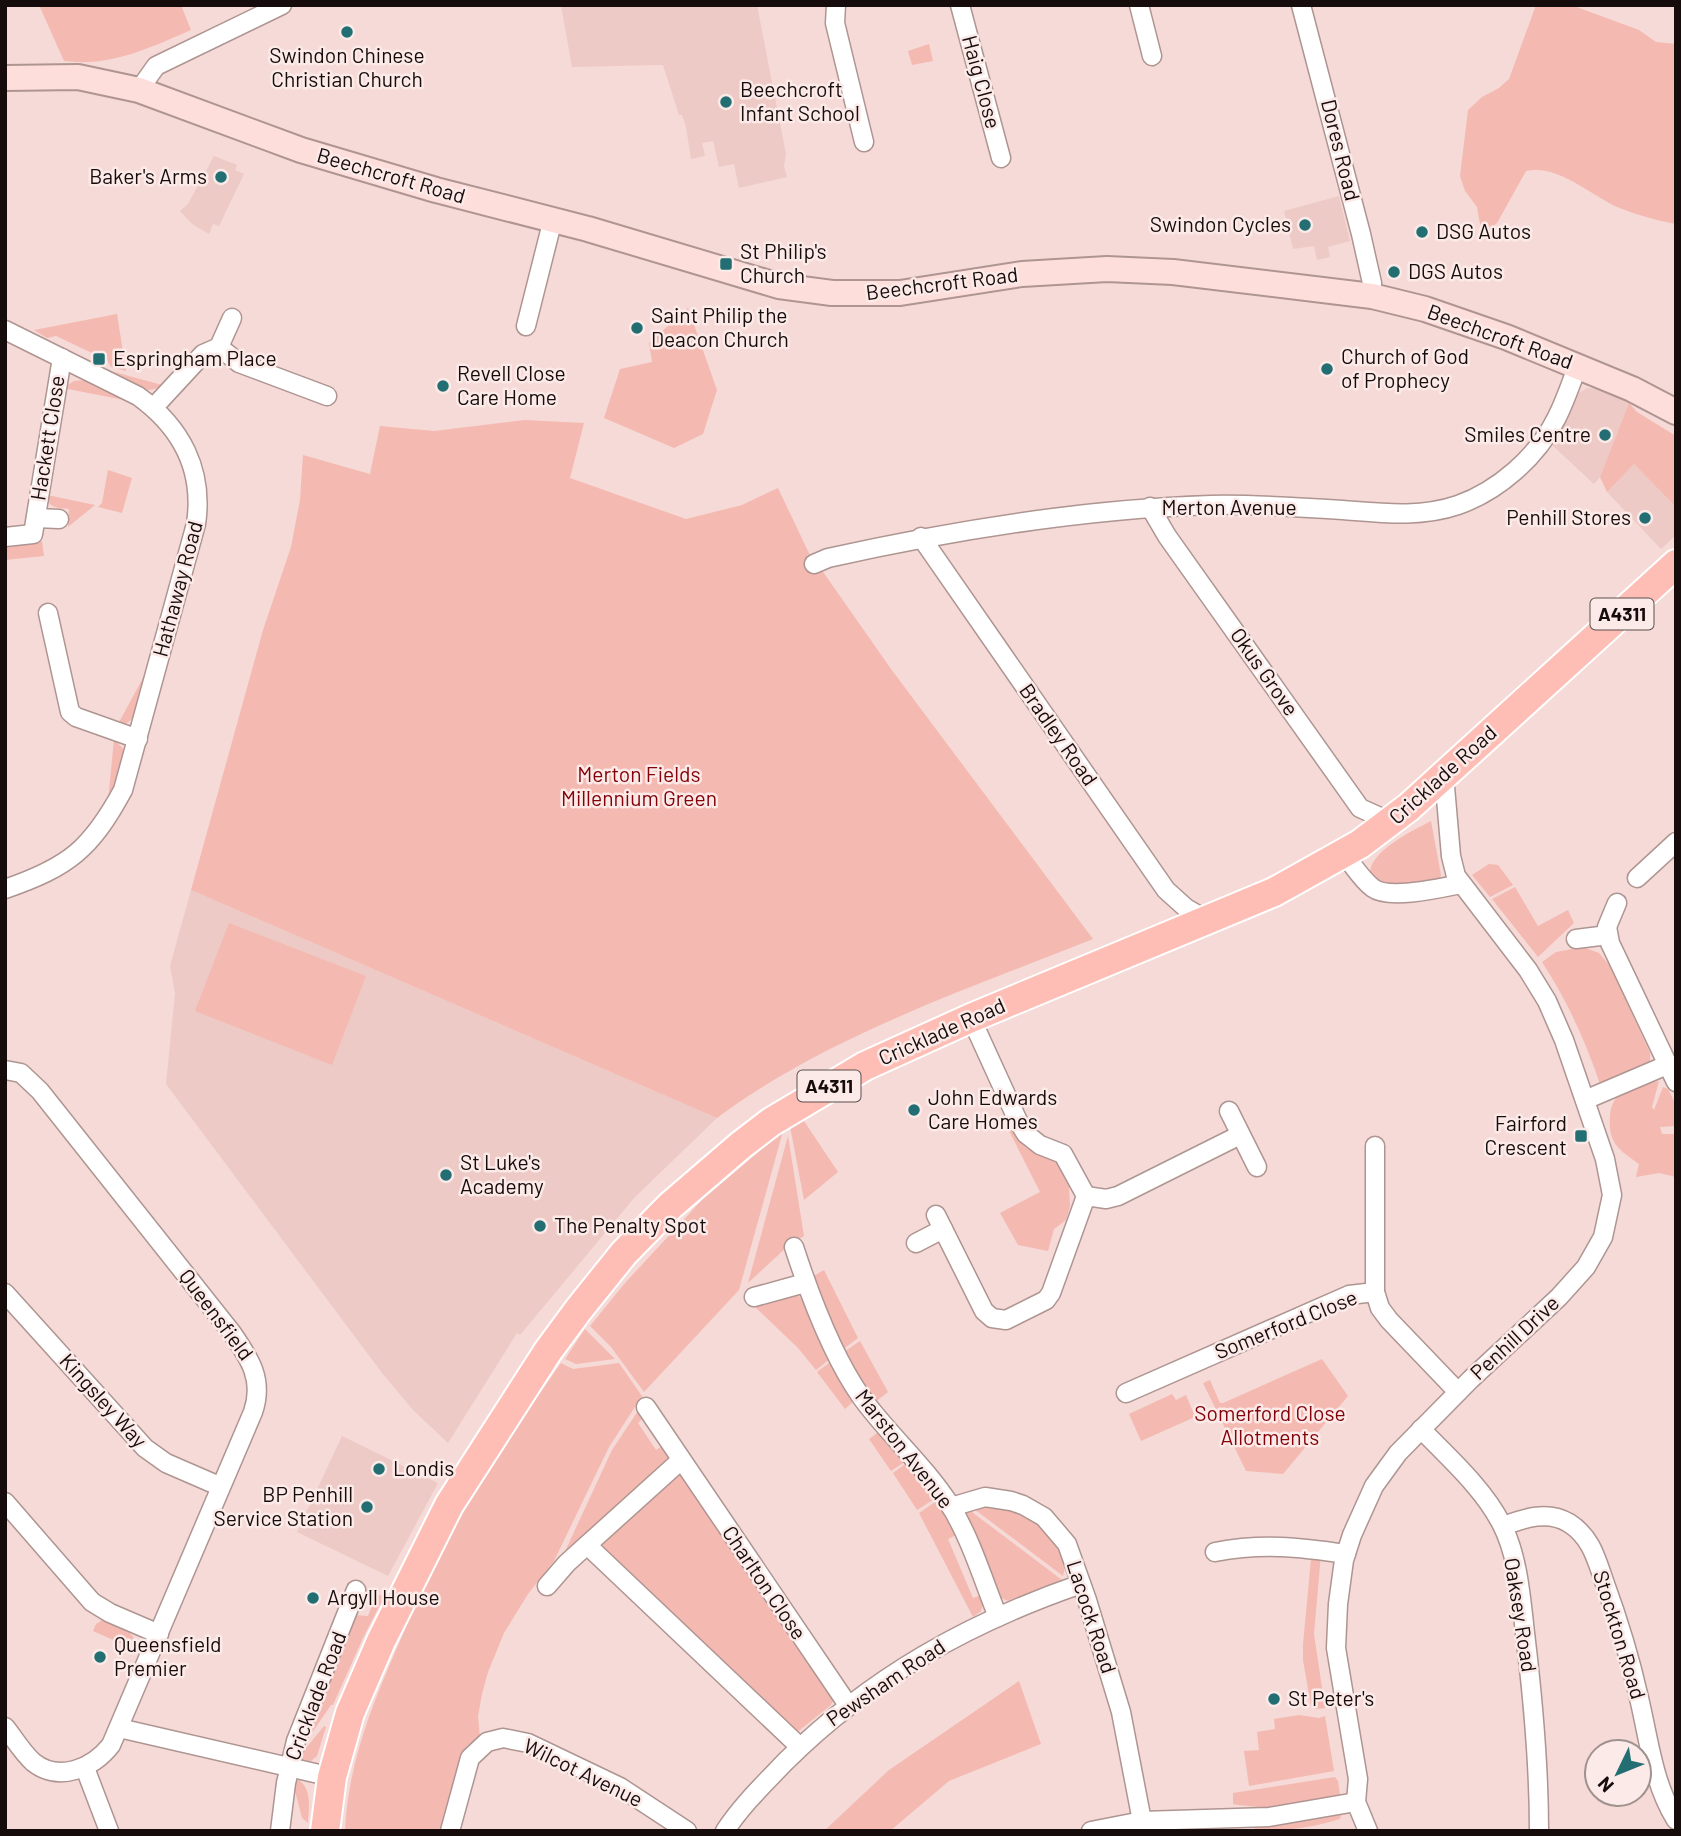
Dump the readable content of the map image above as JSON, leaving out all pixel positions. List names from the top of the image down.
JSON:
{
  "streets": {
    "main road": ["Beechcroft Road", "A4311", "Cricklade Road"],
    "street": [
      "Haig Close",
      "Dores Road",
      "Hackett Close",
      "Merton Avenue",
      "Hathaway Road",
      "Okus Grove",
      "Bradley Road",
      "Queensfield",
      "Somerford Close",
      "Penhill Drive",
      "Kingsley Way",
      "Marston Avenue",
      "Charlton Close",
      "Oaksey Road",
      "Lacock Road",
      "Stockton Road",
      "Pewsham Road",
      "Wilcot Avenue"
    ]
  },
  "crossings": [
    ["Dores Road", "Beechcroft Road"],
    ["Beechcroft Road", "Merton Avenue"],
    ["Hackett Close", "Hathaway Road"],
    ["Merton Avenue", "Okus Grove"],
    ["Merton Avenue", "Bradley Road"],
    ["Okus Grove", "Cricklade Road"],
    ["Bradley Road", "Cricklade Road"],
    ["Cricklade Road", "Penhill Drive"],
    ["Queensfield", "Kingsley Way"],
    ["Somerford Close", "Penhill Drive"],
    ["Penhill Drive", "Oaksey Road"],
    ["Marston Avenue", "Lacock Road"],
    ["Marston Avenue", "Pewsham Road"],
    ["Charlton Close", "Pewsham Road"],
    ["Oaksey Road", "Stockton Road"],
    ["Lacock Road", "Pewsham Road"]
  ],
  "parks": ["Merton Fields Millennium Green", "Somerford Close Allotments"],
  "places": {
    "other": [
      "Swindon Chinese Christian Church",
      "Beechcroft Infant School",
      "Baker's Arms",
      "Swindon Cycles",
      "DSG Autos",
      "DGS Autos",
      "Saint Philip the Deacon Church",
      "Church of God of Prophecy",
      "Revell Close Care Home",
      "Smiles Centre",
      "Penhill Stores",
      "John Edwards Care Homes",
      "St Luke's Academy",
      "The Penalty Spot",
      "Londis",
      "BP Penhill Service Station",
      "Argyll House",
      "Queensfield Premier",
      "St Peter's"
    ],
    "transit": ["St Philip's Church", "Espringham Place", "Fairford Crescent"]
  },
  "north": "bottom left"
}
